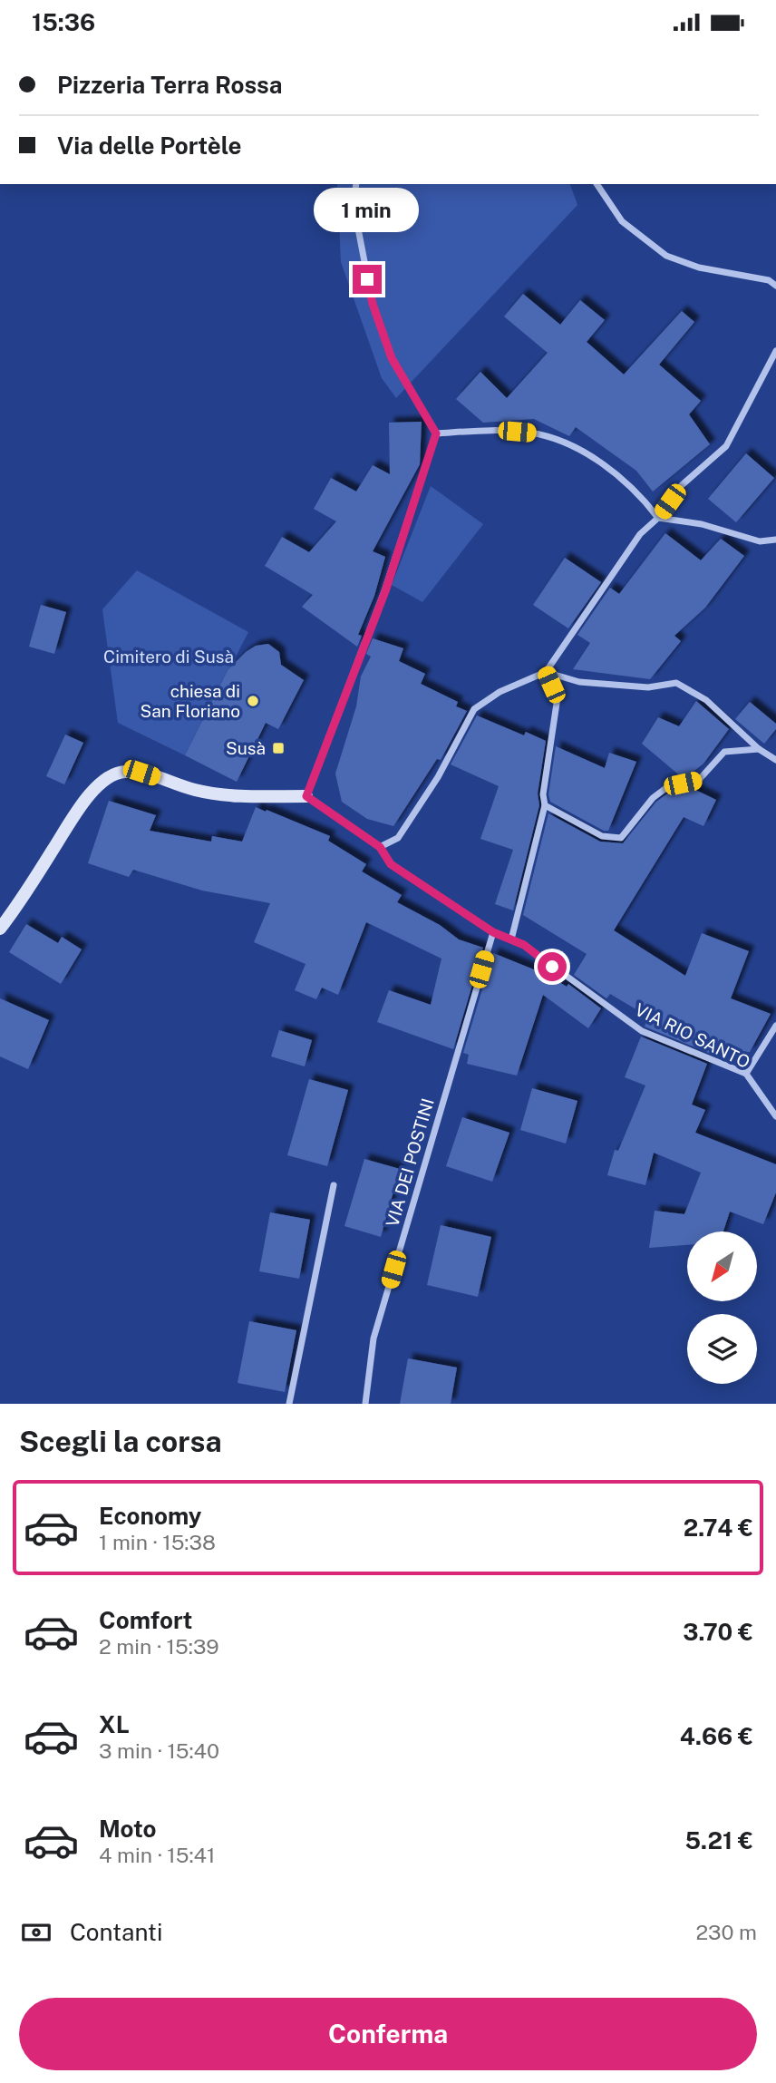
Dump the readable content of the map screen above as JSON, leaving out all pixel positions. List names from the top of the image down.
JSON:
{
  "streets": {
    "street": ["VIA RIO SANTO", "VIA DEI POSTINI"]
  },
  "crossings": [
    ["VIA RIO SANTO", "VIA DEI POSTINI"]
  ],
  "parks": ["Cimitero di Susà"],
  "places": {
    "other": ["chiesa di San Floriano"],
    "transit": ["Susà"]
  },
  "north": "bottom left",
  "page": {
    "status": "15:36",
    "banner": ["Pizzeria Terra Rossa", "Via delle Portèle"],
    "bubble": "1 min",
    "heading": "Scegli la corsa",
    "list": [
      {
        "name": "Economy",
        "note": "1 min · 15:38",
        "value": "2.74 €"
      },
      {
        "name": "Comfort",
        "note": "2 min · 15:39",
        "value": "3.70 €"
      },
      {
        "name": "XL",
        "note": "3 min · 15:40",
        "value": "4.66 €"
      },
      {
        "name": "Moto",
        "note": "4 min · 15:41",
        "value": "5.21 €"
      }
    ],
    "pay": ["Contanti", "230 m"],
    "buttons": "Conferma"
  }
}
